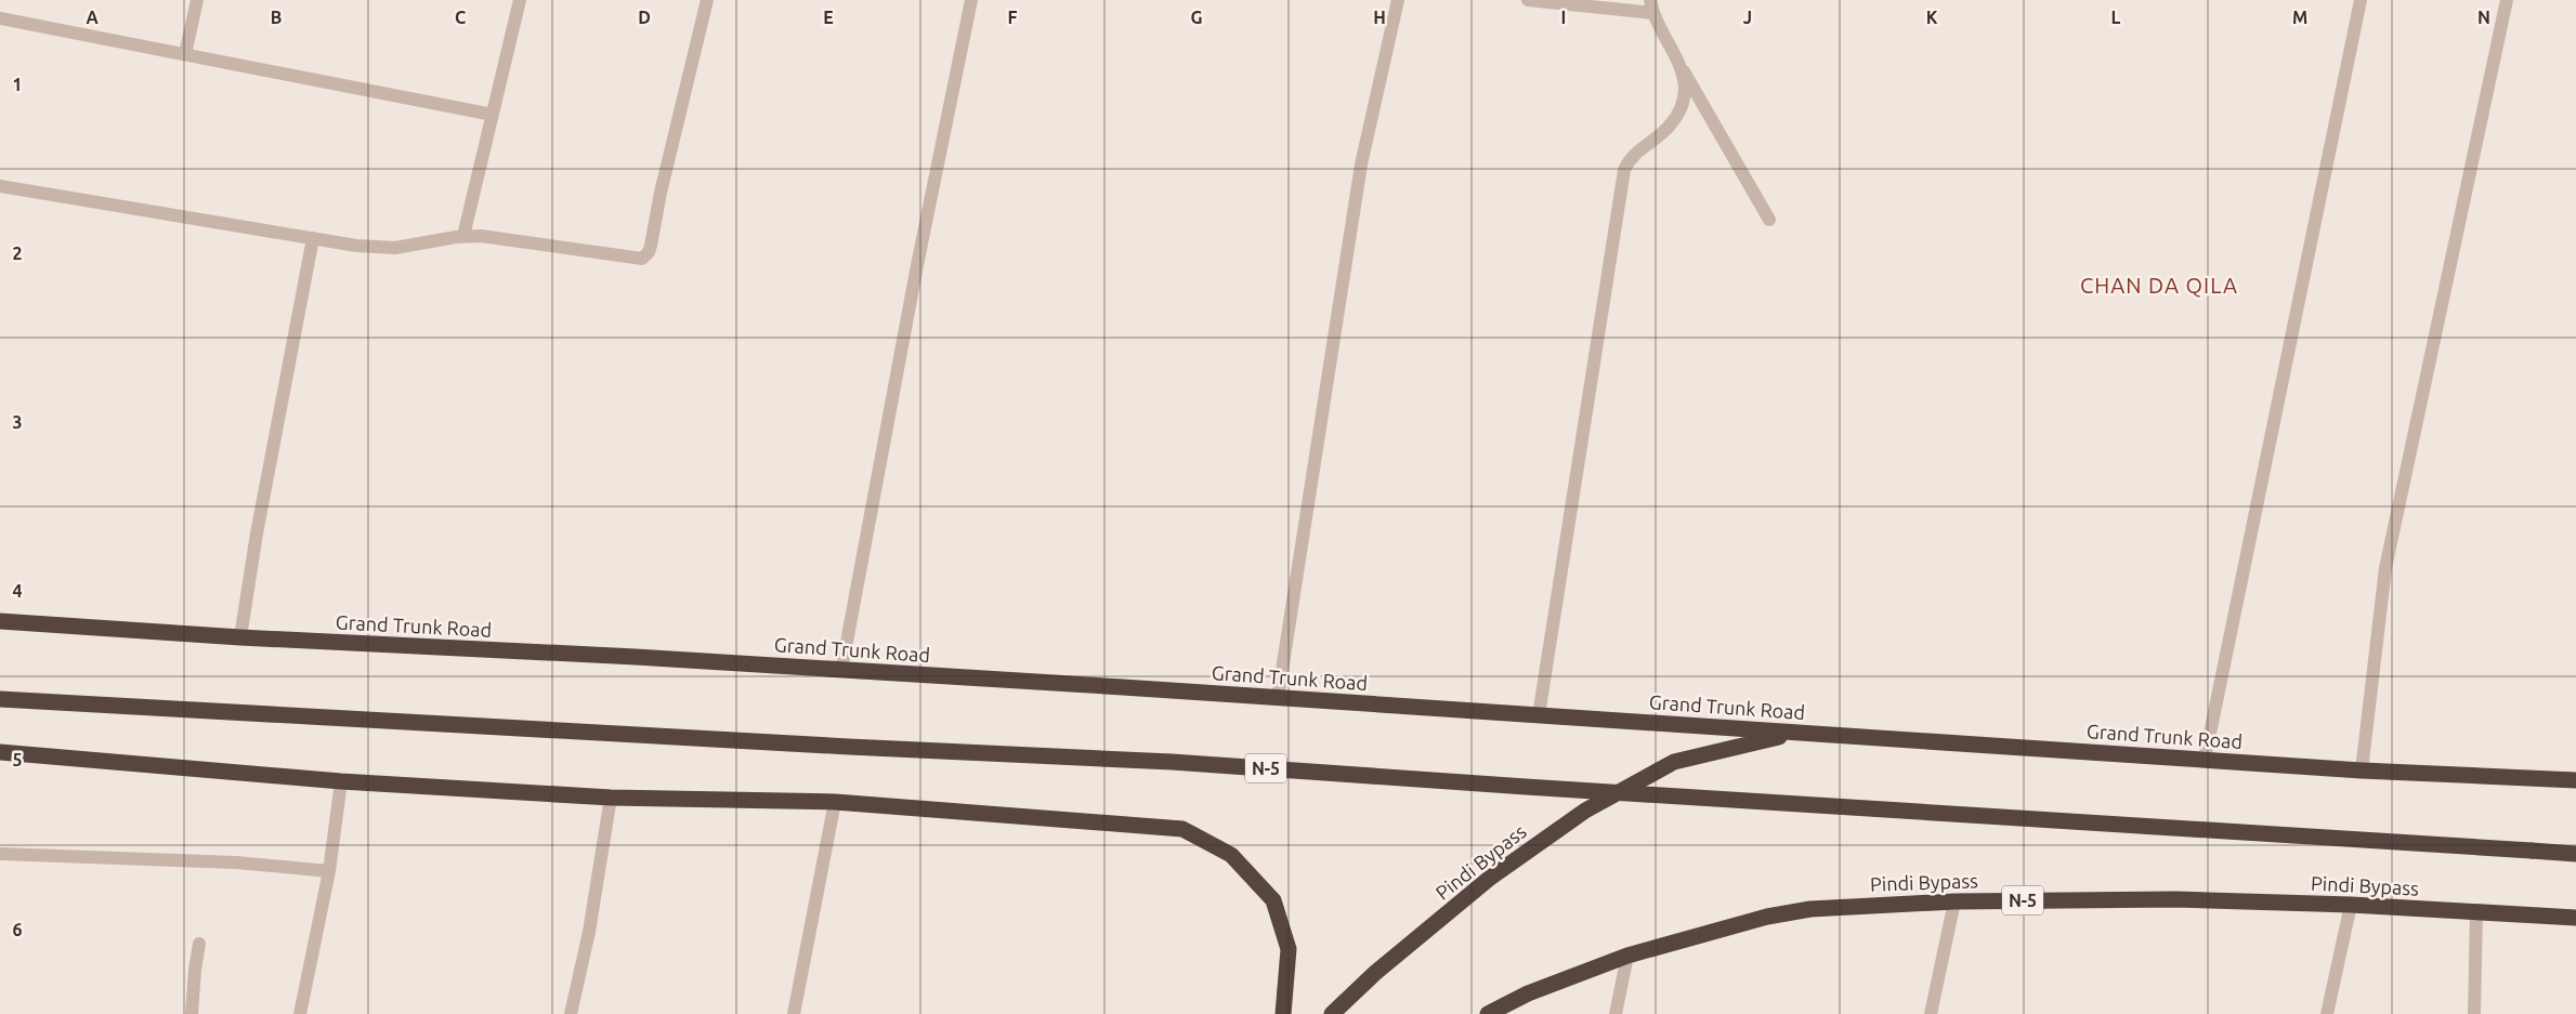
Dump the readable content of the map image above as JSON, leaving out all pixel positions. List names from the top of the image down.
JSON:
{
  "streets": {
    "highway": ["Grand Trunk Road", "N-5", "Pindi Bypass"]
  },
  "crossings": [
    ["Grand Trunk Road", "Pindi Bypass"]
  ],
  "districts": ["CHAN DA QILA"],
  "grid": {
    "columns": [
      "A",
      "B",
      "C",
      "D",
      "E",
      "F",
      "G",
      "H",
      "I",
      "J",
      "K",
      "L",
      "M",
      "N"
    ],
    "rows": [
      "1",
      "2",
      "3",
      "4",
      "5",
      "6"
    ]
  }
}
